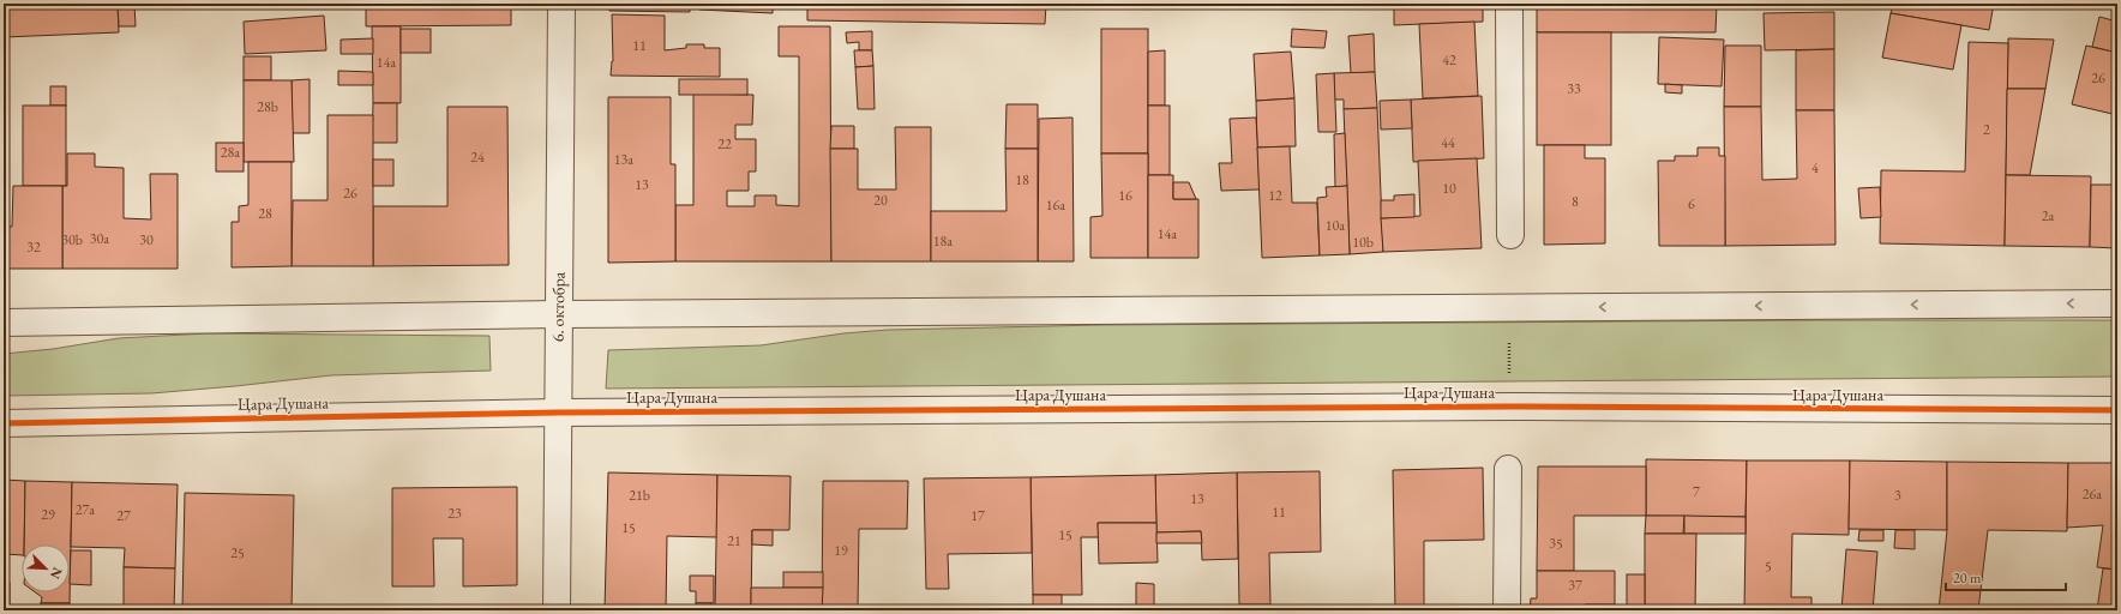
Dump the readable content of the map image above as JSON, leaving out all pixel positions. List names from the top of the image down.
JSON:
{
  "streets": {
    "street": ["6. октобра", "Цара Душана"]
  },
  "crossings": [
    ["6. октобра", "Цара Душана"]
  ],
  "house_numbers": [
    "11",
    "42",
    "14a",
    "26",
    "33",
    "28b",
    "2",
    "44",
    "22",
    "28a",
    "24",
    "13a",
    "4",
    "18",
    "13",
    "10",
    "26",
    "16",
    "12",
    "20",
    "8",
    "6",
    "16a",
    "28",
    "2a",
    "10a",
    "14a",
    "30a",
    "30b",
    "30",
    "18a",
    "10b",
    "32",
    "7",
    "26a",
    "21b",
    "3",
    "13",
    "27a",
    "11",
    "23",
    "29",
    "27",
    "17",
    "15",
    "15",
    "21",
    "35",
    "19",
    "25",
    "5",
    "37"
  ],
  "scale_bar": "20 m",
  "north": "bottom right"
}
